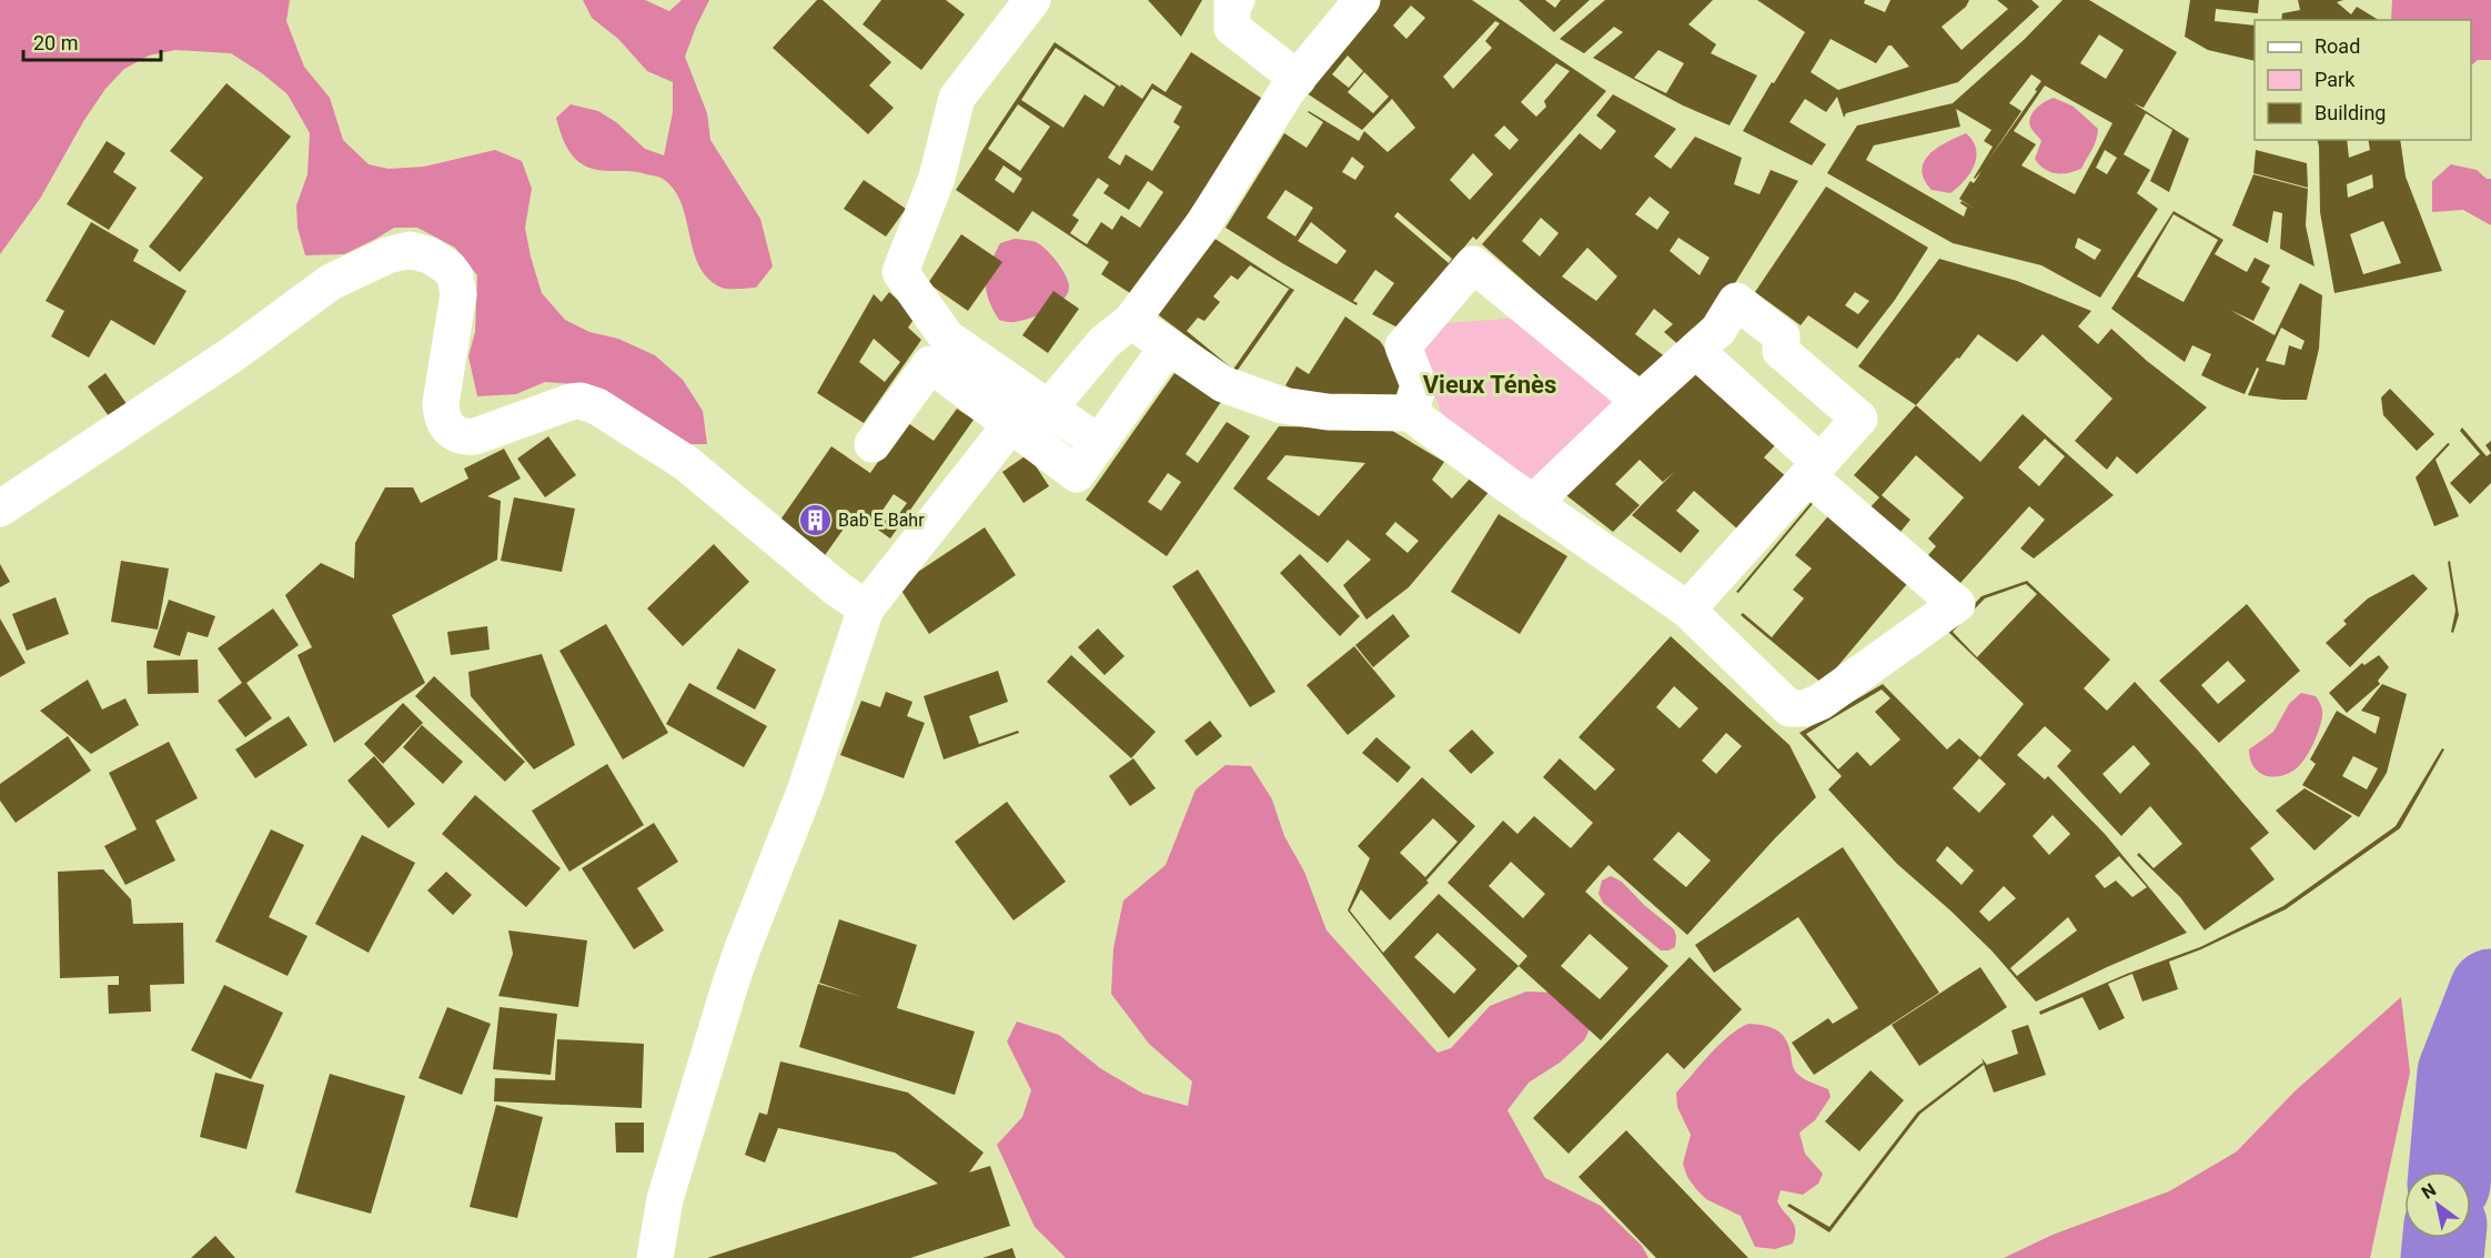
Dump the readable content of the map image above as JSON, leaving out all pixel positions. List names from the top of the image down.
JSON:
{
  "districts": ["Vieux Ténès"],
  "places": {
    "building": ["Bab E Bahr"]
  },
  "legend": ["Road", "Park", "Building"],
  "scale_bar": "20 m",
  "north": "top left"
}
